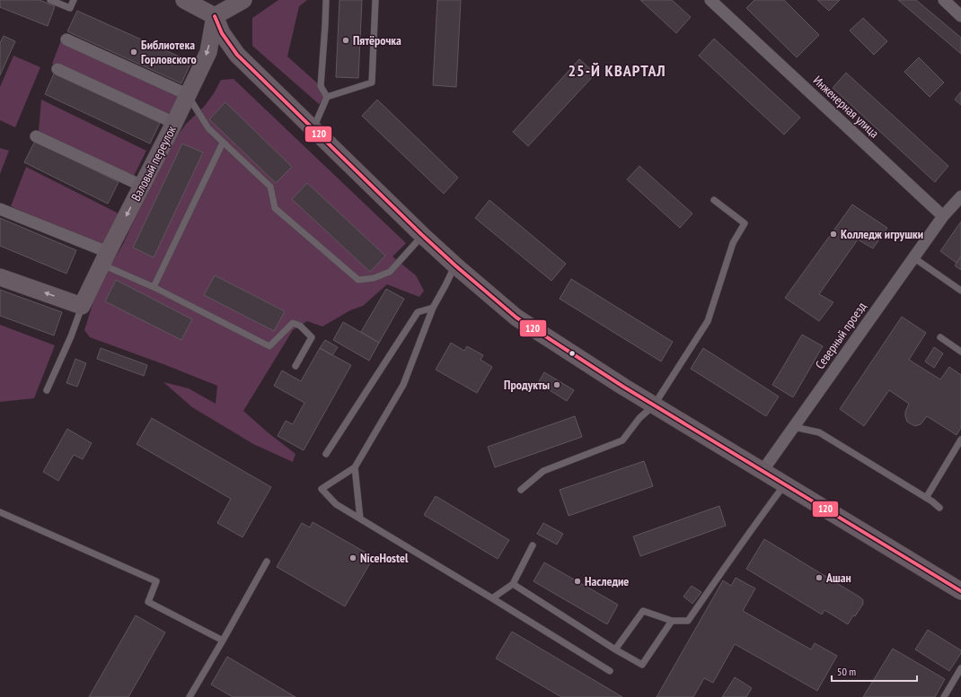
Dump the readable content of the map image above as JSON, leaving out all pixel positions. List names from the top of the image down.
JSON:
{
  "streets": {
    "main road": ["Валовый переулок"],
    "street": ["Инженерная улица", "Северный проезд"]
  },
  "crossings": [
    ["Инженерная улица", "Северный проезд"]
  ],
  "one_way": ["Валовый переулок"],
  "districts": ["25-Й КВАРТАЛ"],
  "places": [
    "Пятёрочка",
    "Библиотека Горловского",
    "Колледж игрушки",
    "Продукты",
    "NiceHostel",
    "Ашан",
    "Наследие"
  ],
  "lines": ["transit line 120"],
  "scale_bar": "50 m"
}
